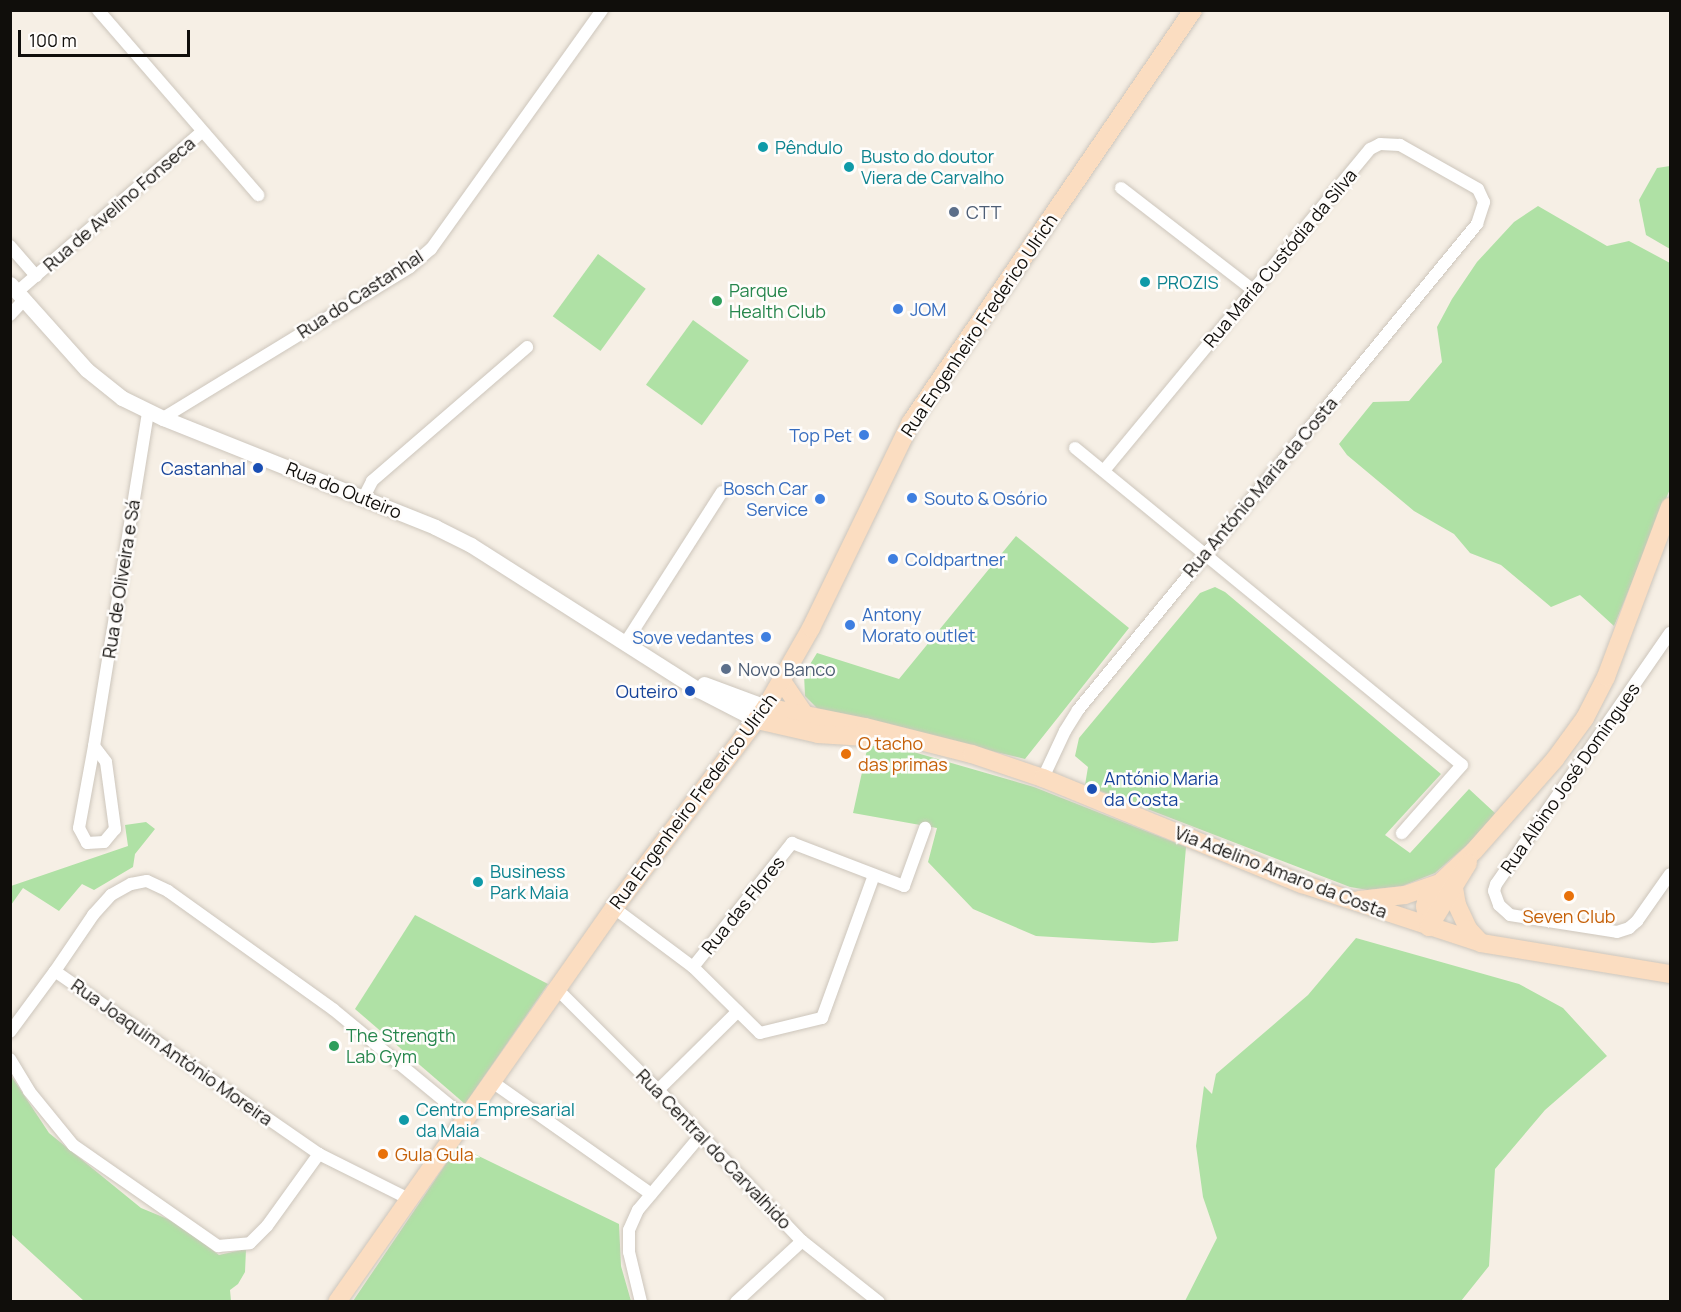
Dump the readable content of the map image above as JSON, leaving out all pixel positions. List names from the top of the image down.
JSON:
{
  "streets": {
    "main road": ["Rua Engenheiro Frederico Ulrich", "Via Adelino Amaro da Costa"],
    "street": [
      "Rua de Avelino Fonseca",
      "Rua Maria Custódia da Silva",
      "Rua do Castanhal",
      "Rua António Maria da Costa",
      "Rua do Outeiro",
      "Rua de Oliveira e Sá",
      "Rua Albino José Domingues",
      "Rua das Flores",
      "Rua Joaquim António Moreira",
      "Rua Central do Carvalhido"
    ]
  },
  "crossings": [
    ["Rua Maria Custódia da Silva", "Rua António Maria da Costa"],
    ["Rua do Castanhal", "Rua do Outeiro"],
    ["Rua Engenheiro Frederico Ulrich", "Rua do Outeiro"],
    ["Rua Engenheiro Frederico Ulrich", "Via Adelino Amaro da Costa"],
    ["Rua Engenheiro Frederico Ulrich", "Rua Joaquim António Moreira"],
    ["Rua Engenheiro Frederico Ulrich", "Rua Central do Carvalhido"],
    ["Rua António Maria da Costa", "Via Adelino Amaro da Costa"],
    ["Rua do Outeiro", "Rua de Oliveira e Sá"],
    ["Rua do Outeiro", "Via Adelino Amaro da Costa"]
  ],
  "places": [
    "Pêndulo",
    "Busto do doutor Viera de Carvalho",
    "CTT",
    "PROZIS",
    "Parque Health Club",
    "JOM",
    "Top Pet",
    "Castanhal",
    "Souto & Osório",
    "Bosch Car Service",
    "Coldpartner",
    "Antony Morato outlet",
    "Sove vedantes",
    "Novo Banco",
    "Outeiro",
    "O tacho das primas",
    "António Maria da Costa",
    "Business Park Maia",
    "Seven Club",
    "The Strength Lab Gym",
    "Centro Empresarial da Maia",
    "Gula Gula"
  ],
  "scale_bar": "100 m"
}
